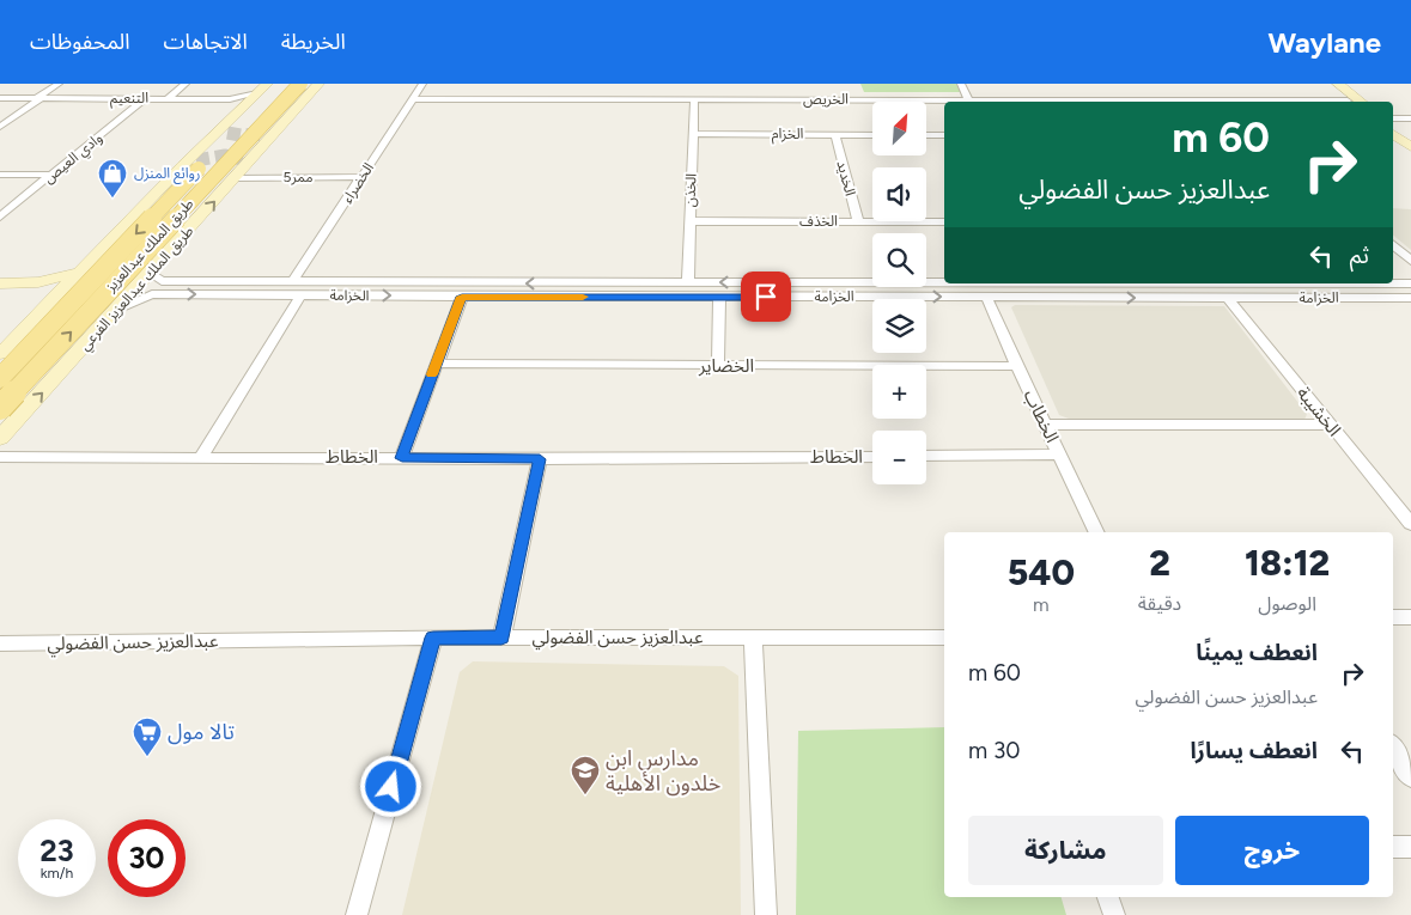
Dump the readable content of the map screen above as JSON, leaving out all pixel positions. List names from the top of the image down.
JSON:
{
  "streets": {
    "main road": ["طريق الملك عبدالعزيز"],
    "street": [
      "التنعيم",
      "الخريص",
      "الخزام",
      "وادي العيص",
      "ممر5",
      "الخديد",
      "الخضراء",
      "الخذن",
      "الخذف",
      "طريق الملك عبدالعزيز الفرعي",
      "الخزامة",
      "الخضاير",
      "الخشيبة",
      "الخطاب",
      "الخطاط",
      "عبدالعزيز حسن الفضولي"
    ]
  },
  "crossings": [
    ["التنعيم", "وادي العيص"],
    ["الخريص", "الخضراء"],
    ["الخريص", "الخذن"],
    ["الخزام", "الخديد"],
    ["الخزام", "الخذن"],
    ["ممر5", "الخضراء"],
    ["ممر5", "طريق الملك عبدالعزيز الفرعي"],
    ["الخديد", "الخذف"],
    ["الخضراء", "الخزامة"],
    ["الخذن", "الخذف"],
    ["الخذن", "الخزامة"],
    ["طريق الملك عبدالعزيز الفرعي", "الخزامة"],
    ["الخزامة", "الخشيبة"],
    ["الخزامة", "الخطاب"],
    ["الخضاير", "الخطاب"]
  ],
  "places": {
    "shop": ["روائع المنزل"],
    "supermarket": ["تالا مول"],
    "school or university": ["مدارس ابن خلدون الأهلية"]
  },
  "north": "top right",
  "page": {
    "header": "Waylane",
    "nav": ["الخريطة", "الاتجاهات", "المحفوظات"],
    "map_buttons": ["+", "−"],
    "turn": ["60 m", "عبدالعزيز حسن الفضولي"],
    "then": "ثم",
    "eta": [
      "18:12",
      "الوصول",
      "2",
      "دقيقة",
      "540",
      "m"
    ],
    "list": [
      {
        "name": "انعطف يمينًا",
        "note": "عبدالعزيز حسن الفضولي",
        "value": "60 m"
      },
      {
        "name": "انعطف يسارًا",
        "value": "30 m"
      }
    ],
    "buttons": ["خروج", "مشاركة"],
    "speed": "23 km/h",
    "limit": "30"
  }
}
